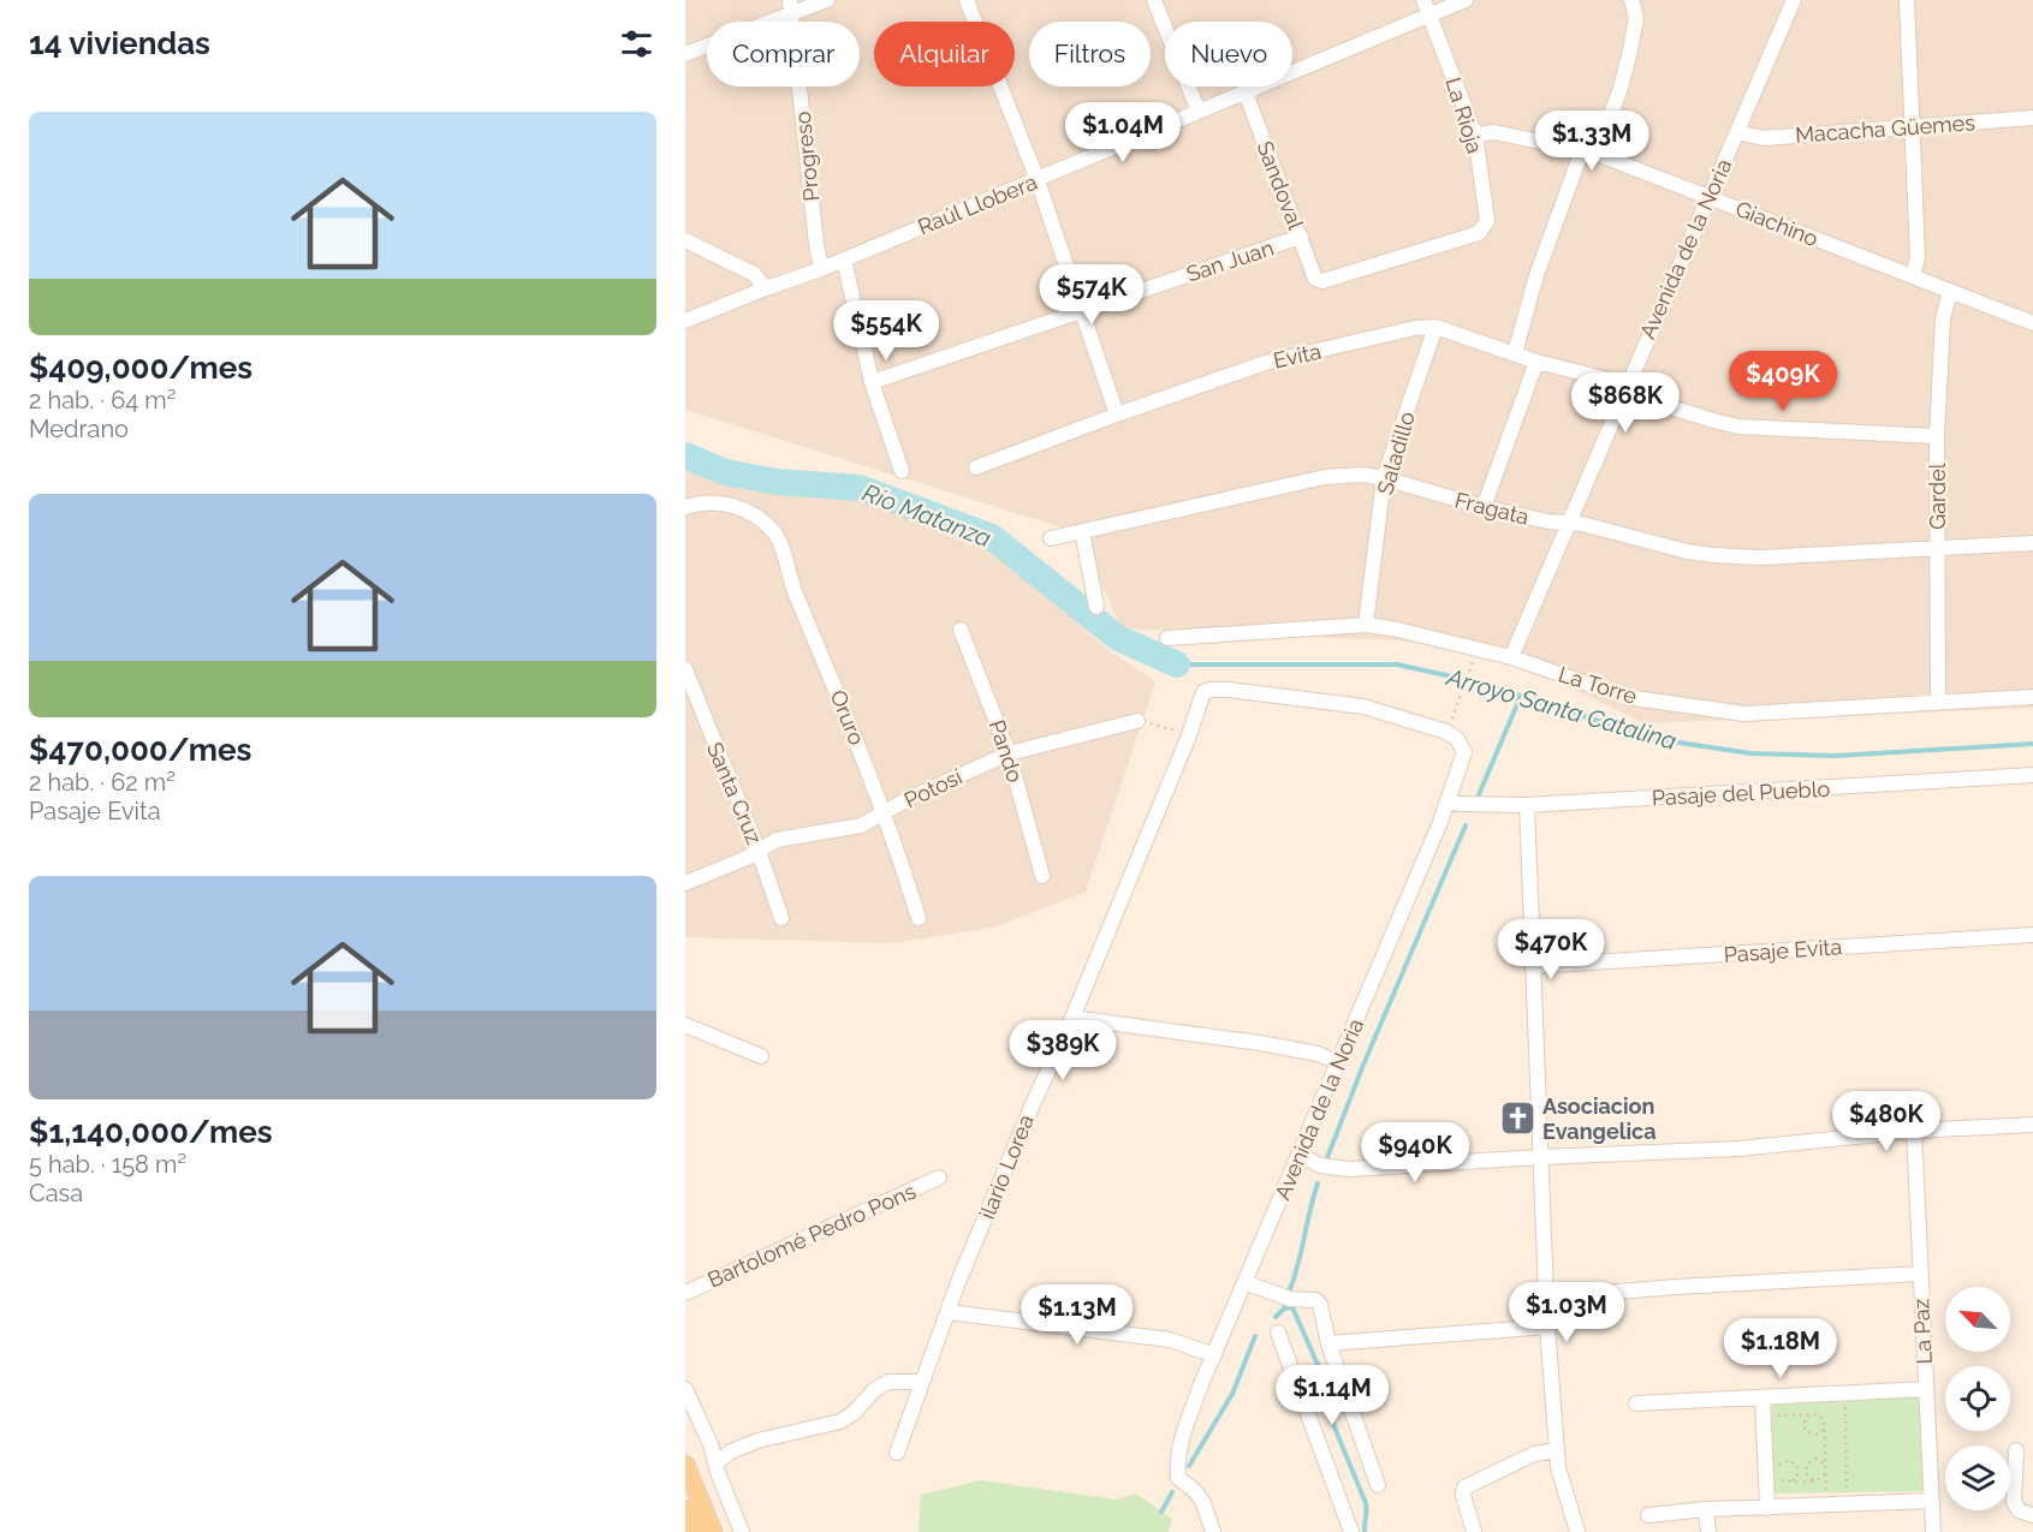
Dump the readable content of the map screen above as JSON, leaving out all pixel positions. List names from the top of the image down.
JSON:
{
  "streets": {
    "street": [
      "La Rioja",
      "Macacha Güemes",
      "Progreso",
      "Sandoval",
      "Raúl Llobera",
      "Giachino",
      "Avenida de la Noria",
      "San Juan",
      "Evita",
      "Saladillo",
      "Gardel",
      "Fragata",
      "La Torre",
      "Oruro",
      "Pando",
      "Potosí",
      "Santa Cruz",
      "Pasaje del Pueblo",
      "Pasaje Evita",
      "ilario Lorea",
      "Bartolomé Pedro Pons",
      "La Paz"
    ]
  },
  "crossings": [
    ["La Rioja", "Sandoval"],
    ["La Rioja", "Raúl Llobera"],
    ["La Rioja", "Giachino"],
    ["Macacha Güemes", "Avenida de la Noria"],
    ["Progreso", "Raúl Llobera"],
    ["Sandoval", "Raúl Llobera"],
    ["Sandoval", "San Juan"],
    ["Giachino", "Avenida de la Noria"],
    ["Giachino", "Gardel"],
    ["Avenida de la Noria", "Evita"],
    ["Avenida de la Noria", "Fragata"],
    ["Avenida de la Noria", "La Torre"],
    ["Avenida de la Noria", "Pasaje del Pueblo"],
    ["Avenida de la Noria", "ilario Lorea"],
    ["Evita", "Saladillo"],
    ["Evita", "Gardel"],
    ["Saladillo", "Fragata"],
    ["Saladillo", "La Torre"],
    ["Gardel", "Fragata"],
    ["Gardel", "La Torre"],
    ["Oruro", "Potosí"],
    ["Pando", "Potosí"],
    ["Potosí", "Santa Cruz"]
  ],
  "water": ["Río Matanza", "Arroyo Santa Catalina"],
  "places": {
    "church": ["Asociacion Evangelica"]
  },
  "north": "top left",
  "page": {
    "heading": "14 viviendas",
    "chip": [
      "Comprar",
      "Alquilar",
      "Filtros",
      "Nuevo"
    ],
    "list": [
      {
        "name": "$409,000/mes",
        "note": "2 hab. · 64 m² · Medrano"
      },
      {
        "name": "$470,000/mes",
        "note": "2 hab. · 62 m² · Pasaje Evita"
      },
      {
        "name": "$1,140,000/mes",
        "note": "5 hab. · 158 m² · Casa"
      }
    ],
    "price": [
      "$1.04M",
      "$1.33M",
      "$574K",
      "$554K",
      "$409K",
      "$868K",
      "$470K",
      "$389K",
      "$480K",
      "$940K",
      "$1.03M",
      "$1.13M",
      "$1.18M",
      "$1.14M"
    ]
  }
}
